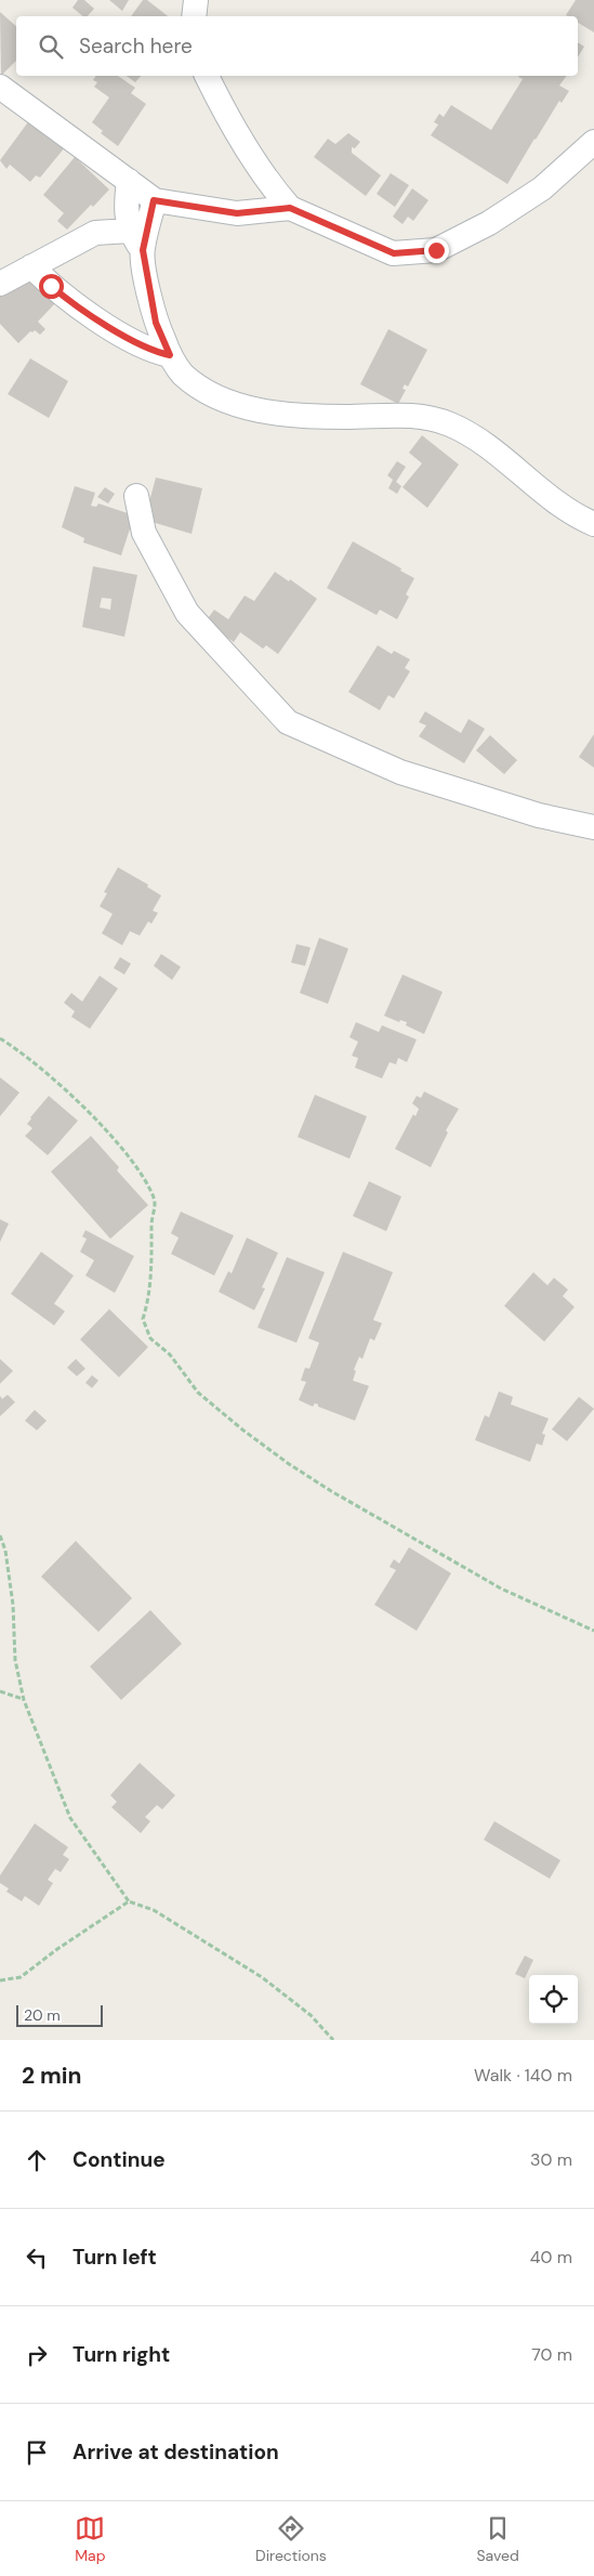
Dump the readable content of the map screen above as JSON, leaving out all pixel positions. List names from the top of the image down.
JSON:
{
  "scale_bar": "20 m",
  "page": {
    "search": "Search here",
    "scale": "20 m",
    "heading": ["2 min", "Walk · 140 m"],
    "list": [
      ["Continue", "30 m"],
      ["Turn left", "40 m"],
      ["Turn right", "70 m"],
      "Arrive at destination"
    ],
    "nav": ["Map", "Directions", "Saved"]
  }
}
